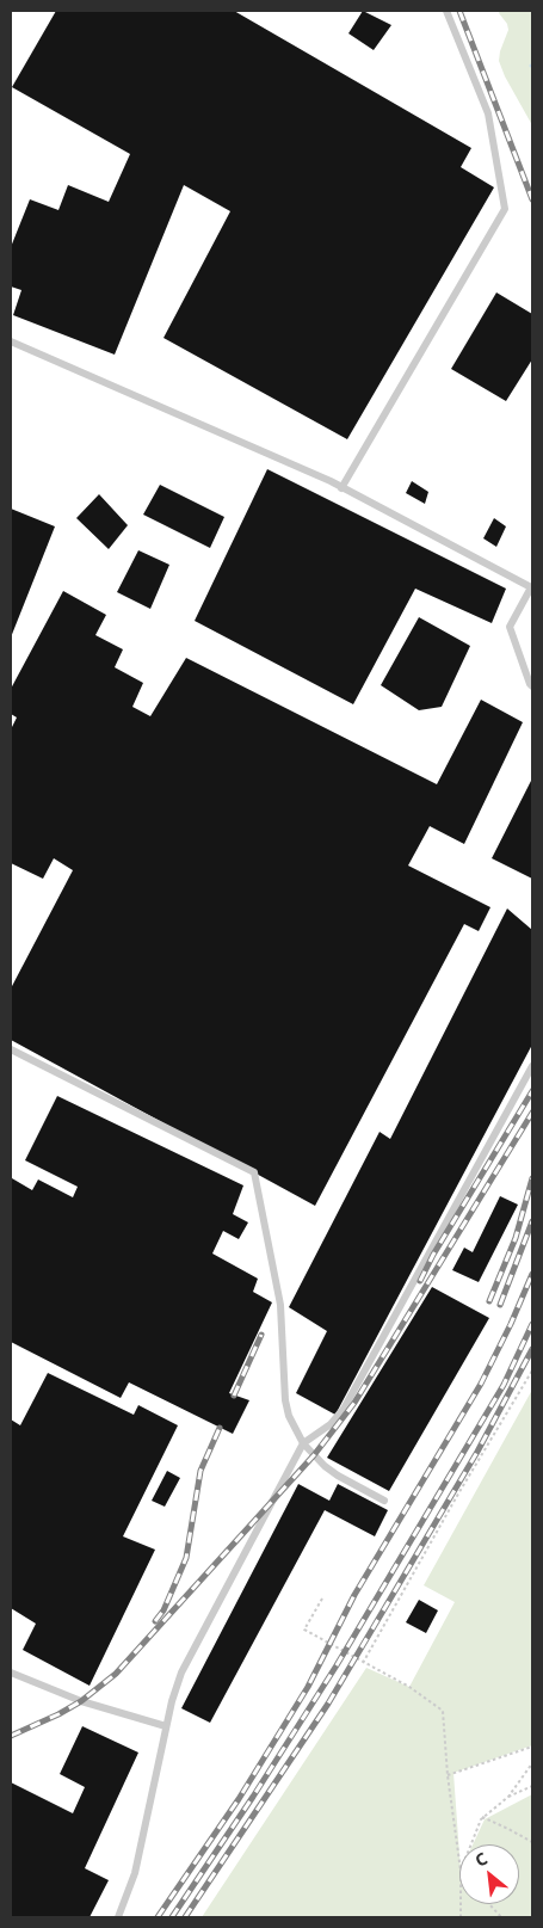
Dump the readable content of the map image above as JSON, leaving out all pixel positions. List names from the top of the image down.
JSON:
{
  "north": "top left"
}
